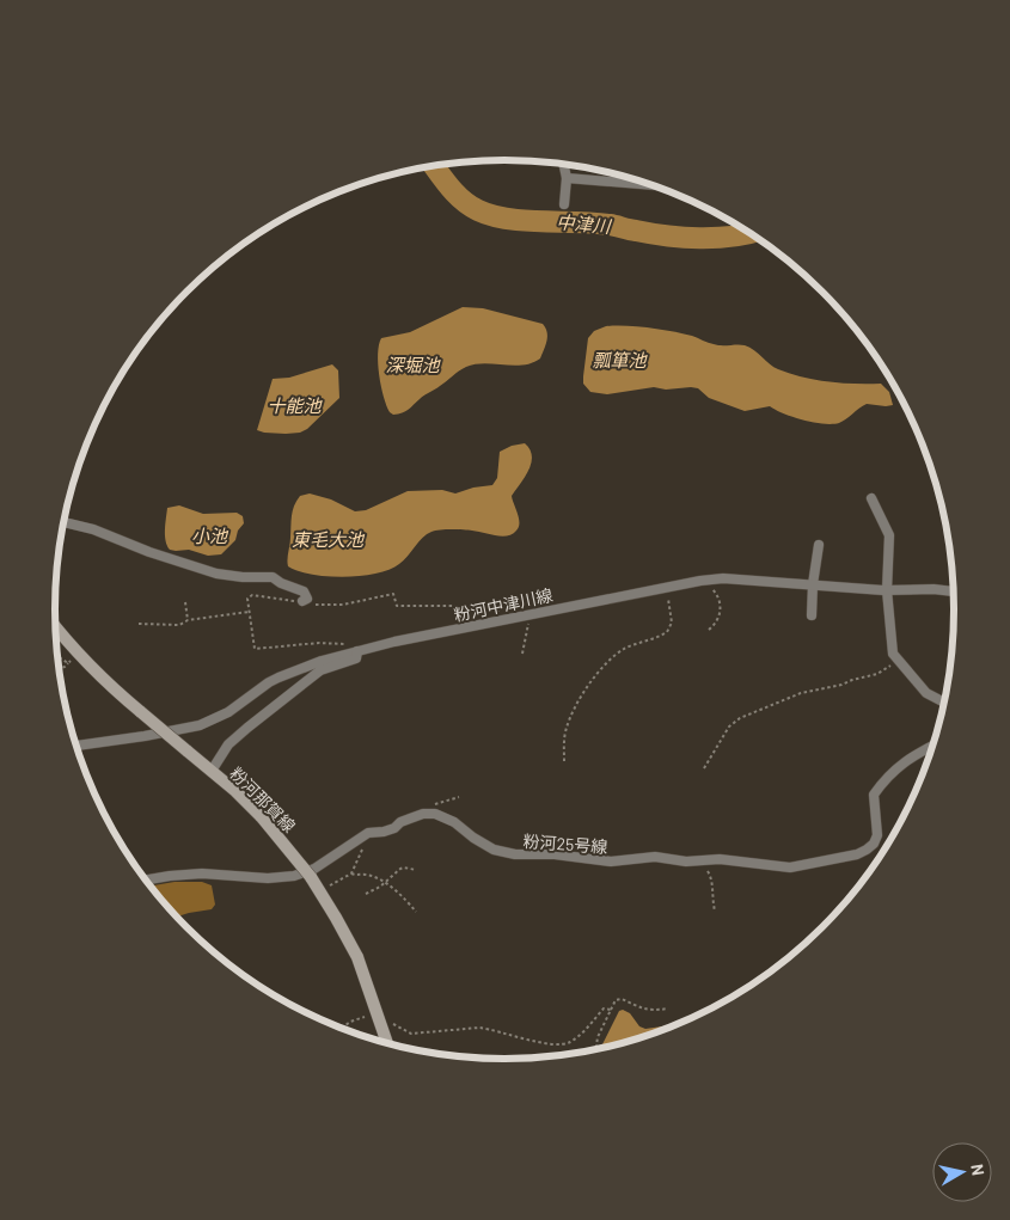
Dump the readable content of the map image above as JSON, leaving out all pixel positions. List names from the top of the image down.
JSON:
{
  "streets": {
    "main road": ["粉河那賀線"],
    "street": ["粉河中津川線", "粉河25号線"]
  },
  "water": [
    "中津川",
    "瓢箪池",
    "深堀池",
    "十能池",
    "小池",
    "東毛大池"
  ],
  "north": "right"
}
